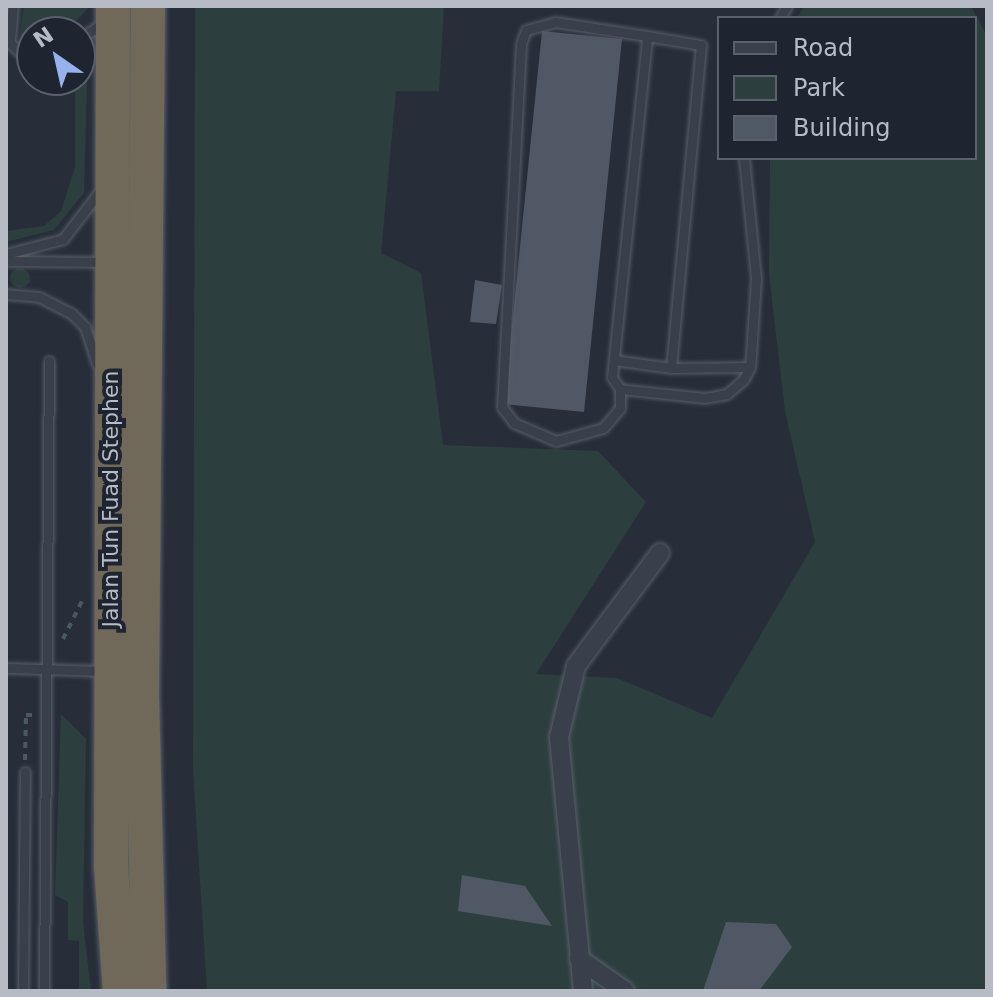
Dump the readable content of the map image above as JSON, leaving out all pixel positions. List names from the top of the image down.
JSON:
{
  "streets": {
    "highway": ["Jalan Tun Fuad Stephen"]
  },
  "legend": ["Road", "Park", "Building"],
  "north": "top left"
}
